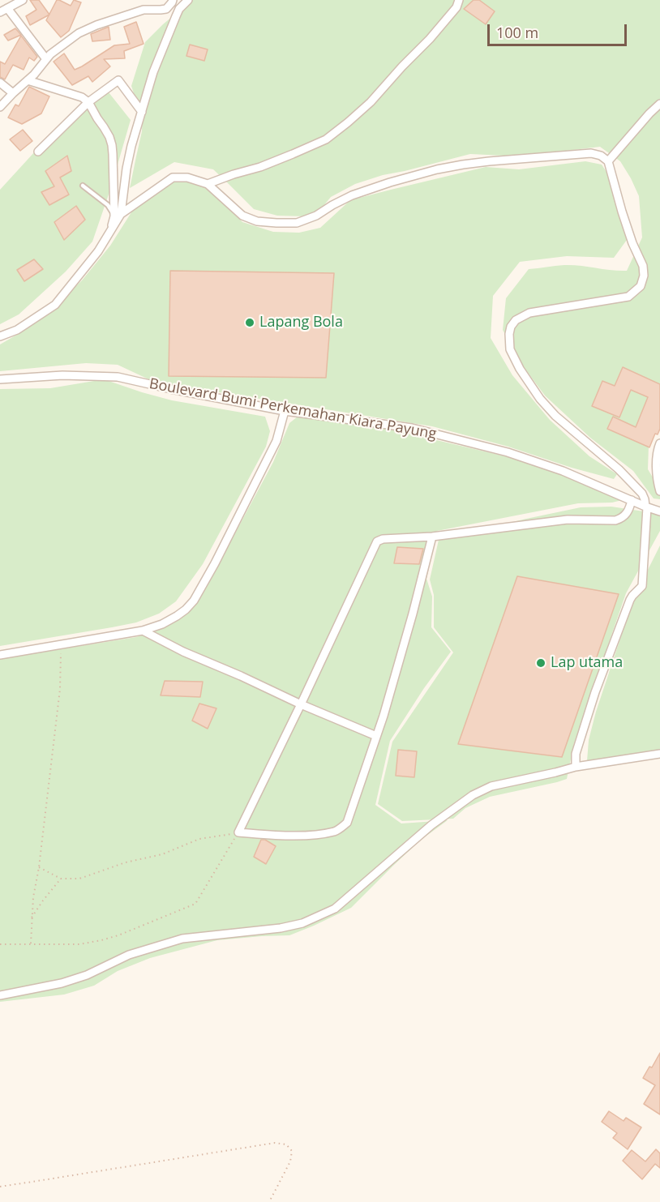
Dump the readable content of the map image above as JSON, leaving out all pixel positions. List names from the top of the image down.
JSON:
{
  "streets": {
    "street": ["Boulevard Bumi Perkemahan Kiara Payung"]
  },
  "places": ["Lapang Bola", "Lap utama"],
  "scale_bar": "100 m"
}
